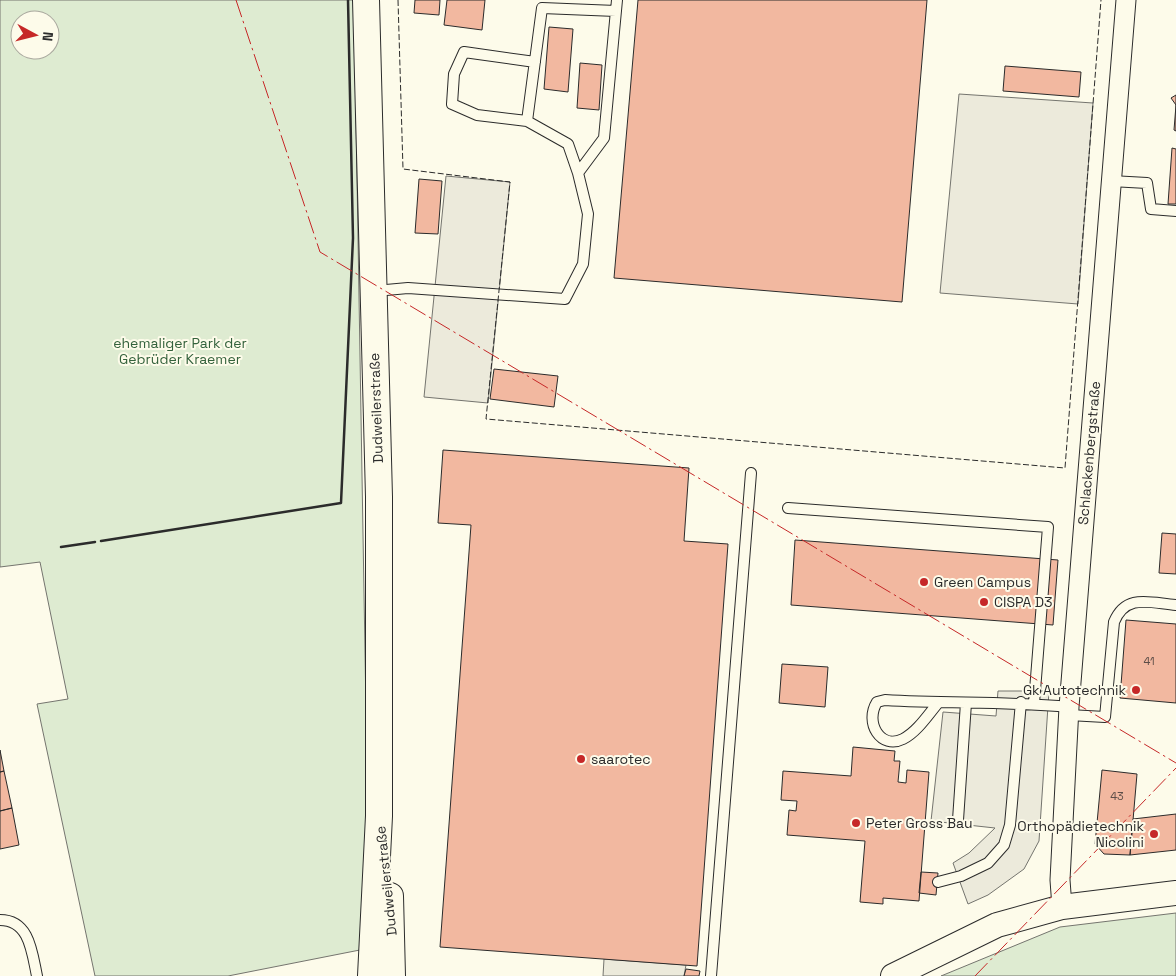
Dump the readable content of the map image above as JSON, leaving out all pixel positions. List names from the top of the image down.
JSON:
{
  "streets": {
    "main road": ["Dudweilerstraße"],
    "street": ["Schlackenbergstraße"]
  },
  "parks": ["ehemaliger Park der Gebrüder Kraemer"],
  "places": [
    "Green Campus",
    "CISPA D3",
    "Gk Autotechnik",
    "saarotec",
    "Peter Gross Bau",
    "Orthopädietechnik Nicolini"
  ],
  "house_numbers": ["41", "43"],
  "north": "right"
}
